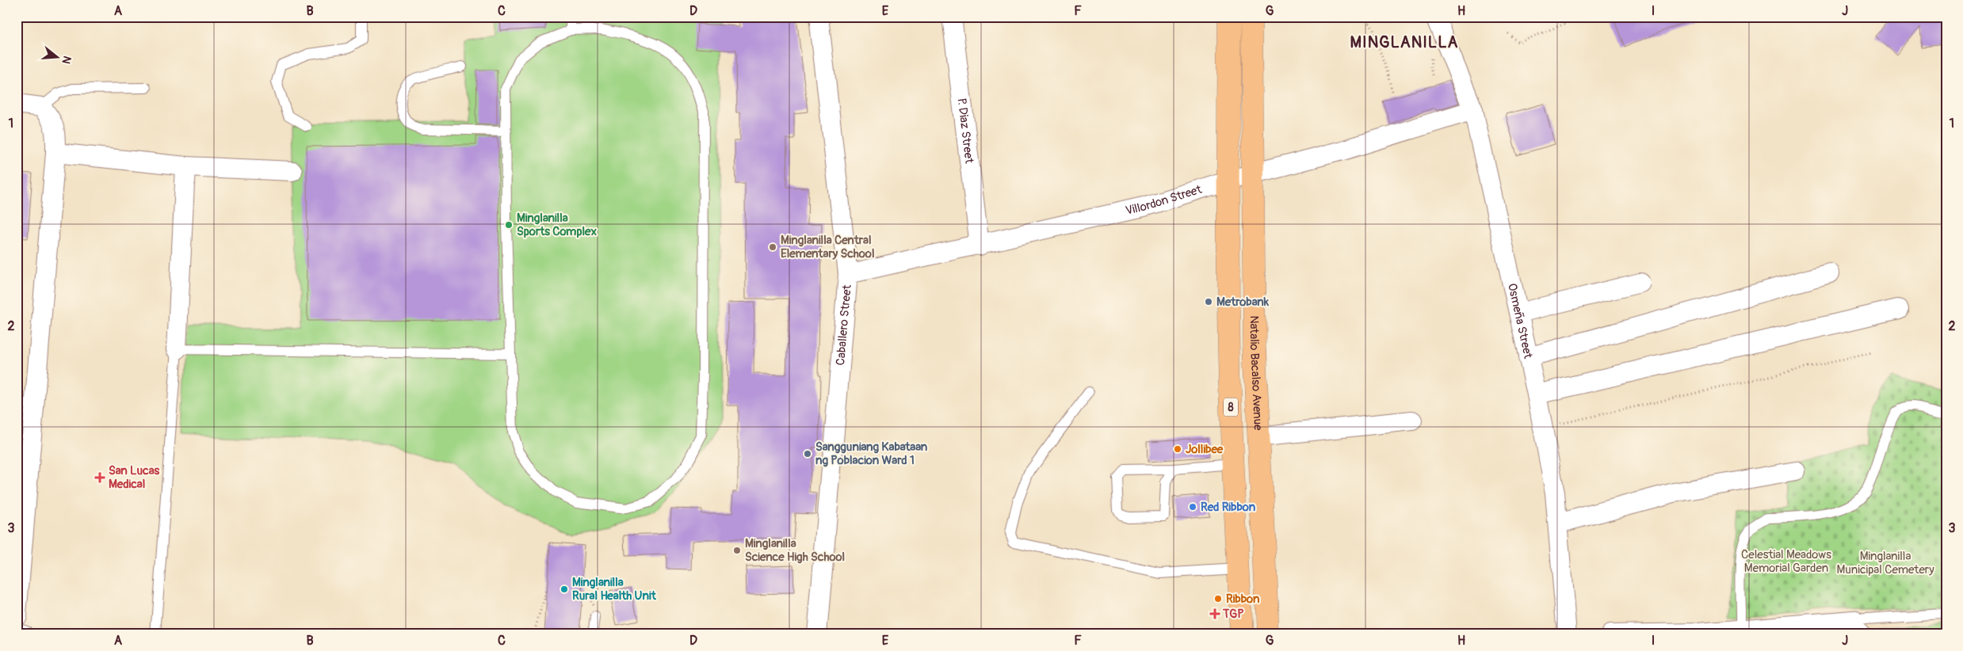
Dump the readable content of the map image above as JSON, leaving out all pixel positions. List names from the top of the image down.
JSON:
{
  "streets": {
    "highway": ["Natalio Bacalso Avenue", "8"],
    "street": [
      "P. Diaz Street",
      "Villordon Street",
      "Osmeña Street",
      "Caballero Street"
    ]
  },
  "crossings": [
    ["P. Diaz Street", "Villordon Street"],
    ["Villordon Street", "Osmeña Street"],
    ["Villordon Street", "Caballero Street"],
    ["Villordon Street", "Natalio Bacalso Avenue"],
    ["Villordon Street", "8"]
  ],
  "districts": ["MINGLANILLA"],
  "parks": ["Celestial Meadows Memorial Garden", "Minglanilla Municipal Cemetery"],
  "places": {
    "other": [
      "Minglanilla Sports Complex",
      "Minglanilla Central Elementary School",
      "Metrobank",
      "Jollibee",
      "Sangguniang Kabataan ng Poblacion Ward 1",
      "Red Ribbon",
      "Minglanilla Science High School",
      "Minglanilla Rural Health Unit",
      "Ribbon"
    ],
    "health": ["San Lucas Medical", "TGP"]
  },
  "north": "right",
  "grid": {
    "columns": [
      "A",
      "B",
      "C",
      "D",
      "E",
      "F",
      "G",
      "H",
      "I",
      "J"
    ],
    "rows": ["1", "2", "3"]
  }
}
